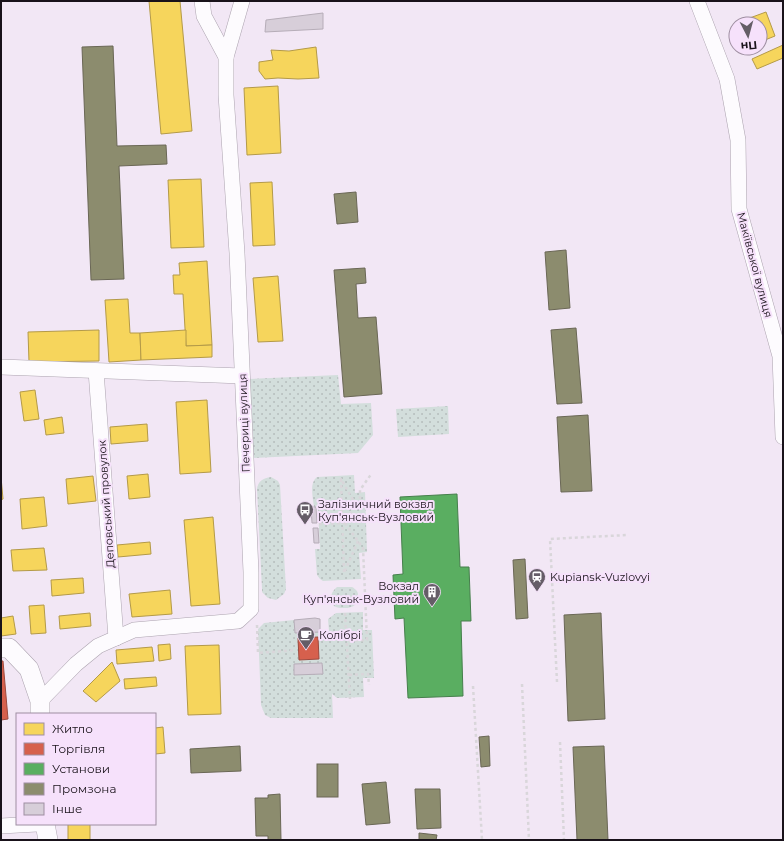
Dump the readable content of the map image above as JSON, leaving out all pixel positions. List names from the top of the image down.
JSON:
{
  "streets": {
    "street": ["Макіївської вулиця", "Печериці вулиця", "Деповський провулок"]
  },
  "crossings": [
    ["Печериці вулиця", "Деповський провулок"]
  ],
  "places": {
    "bus stop": ["Залізничний вокзвл Куп'янськ-Вузловий"],
    "station": ["Kupiansk-Vuzlovyi"],
    "building": ["Вокзал Куп'янськ-Вузловий"],
    "cafe": ["Колібрі"]
  },
  "legend": [
    "Житло",
    "Торгівля",
    "Установи",
    "Промзона",
    "Інше"
  ],
  "north": "bottom"
}
